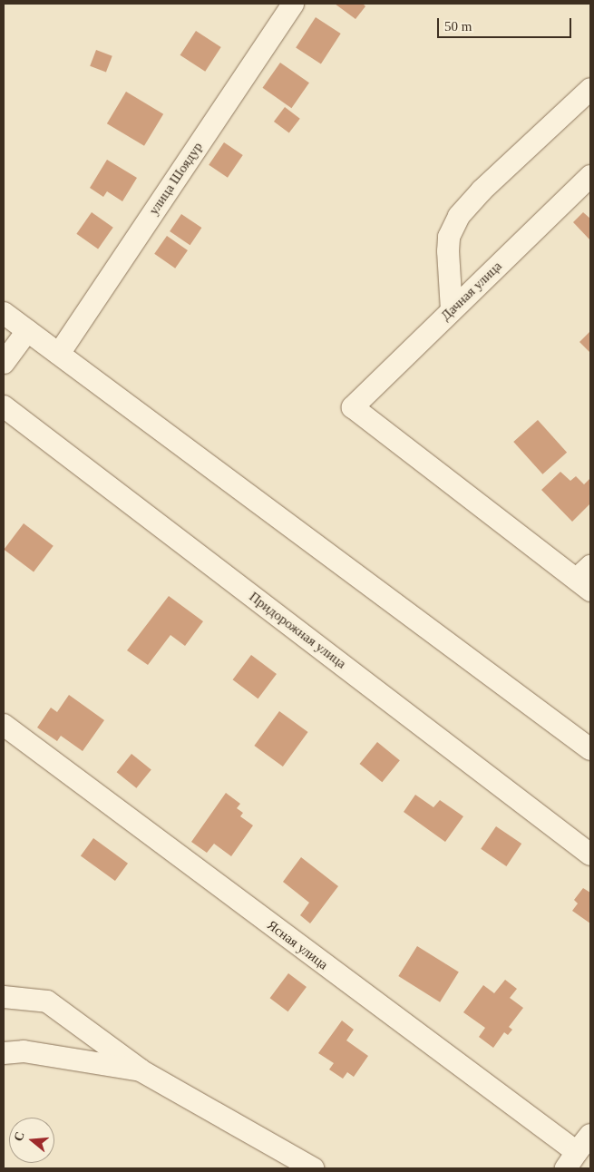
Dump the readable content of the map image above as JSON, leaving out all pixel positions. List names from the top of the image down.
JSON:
{
  "streets": {
    "street": [
      "улица Шоядур",
      "Дачная улица",
      "Придорожная улица",
      "Ясная улица"
    ]
  },
  "scale_bar": "50 m",
  "north": "left"
}
